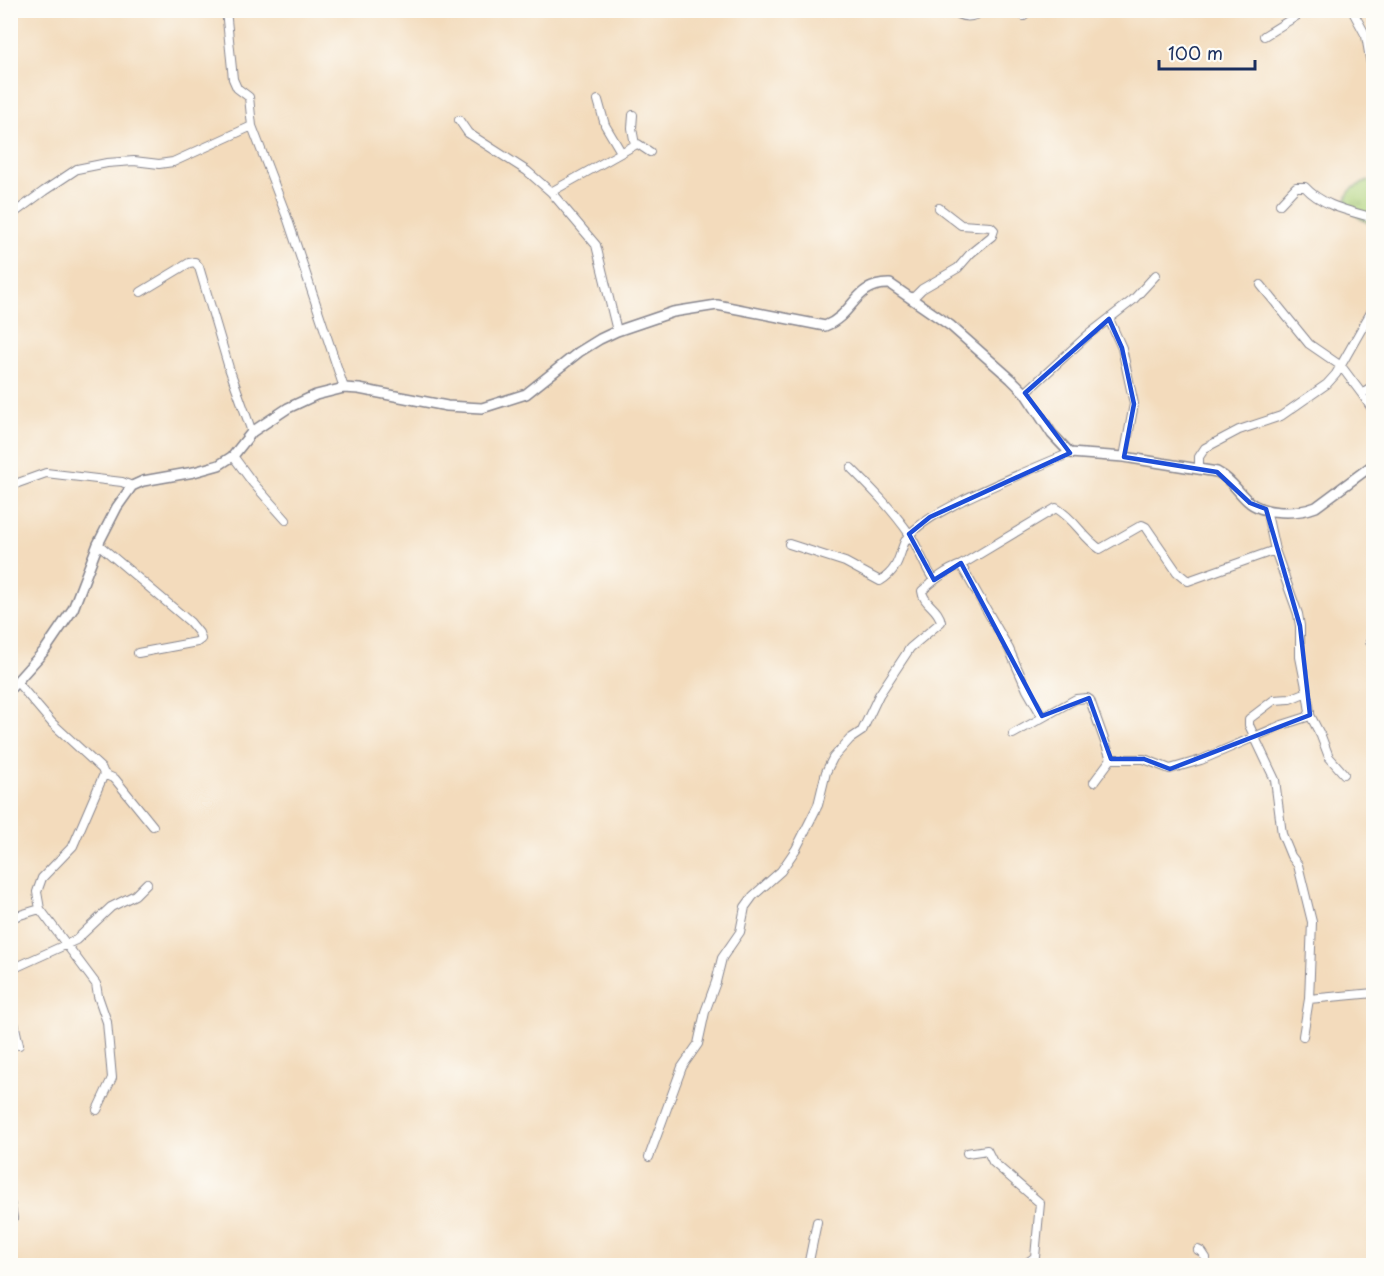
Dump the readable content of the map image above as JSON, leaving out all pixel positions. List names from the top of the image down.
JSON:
{
  "scale_bar": "100 m"
}
